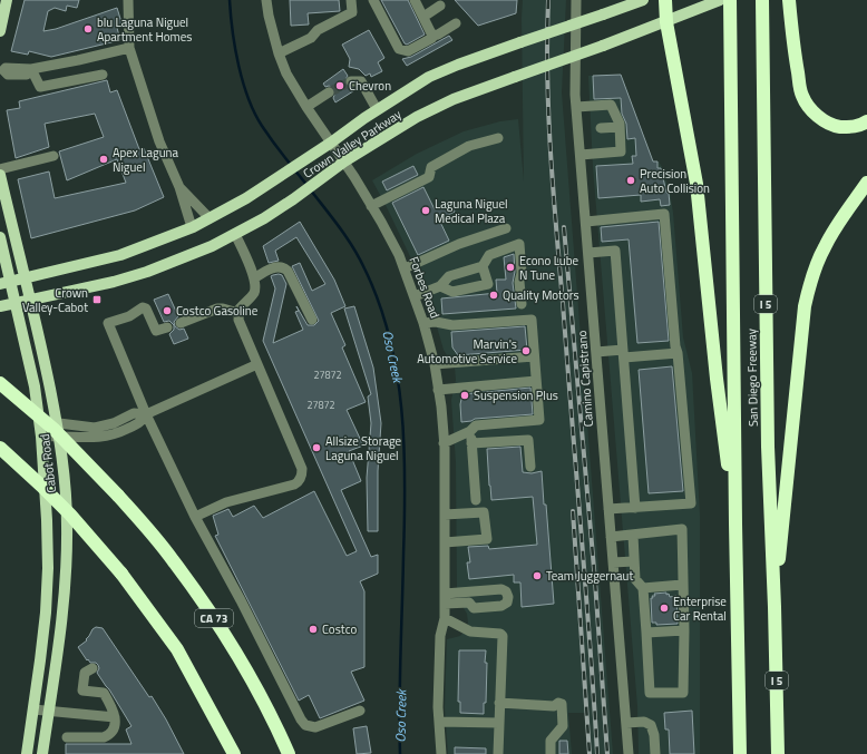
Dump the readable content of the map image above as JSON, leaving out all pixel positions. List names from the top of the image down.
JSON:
{
  "streets": {
    "highway": ["I 5", "San Diego Freeway", "CA 73"],
    "main road": ["Crown Valley Parkway", "Cabot Road"],
    "street": ["Forbes Road", "Camino Capistrano"]
  },
  "crossings": [
    ["Crown Valley Parkway", "Forbes Road"],
    ["Crown Valley Parkway", "Cabot Road"]
  ],
  "water": ["Oso Creek"],
  "places": {
    "other": [
      "blu Laguna Niguel Apartment Homes",
      "Chevron",
      "Apex Laguna Niguel",
      "Precision Auto Collision",
      "Laguna Niguel Medical Plaza",
      "Econo Lube N Tune",
      "Quality Motors",
      "Costco Gasoline",
      "Marvin's Automotive Service",
      "Suspension Plus",
      "Allsize Storage Laguna Niguel",
      "Team Juggernaut",
      "Enterprise Car Rental",
      "Costco"
    ],
    "transit": ["Crown Valley-Cabot"]
  },
  "house_numbers": ["27872", "27872"]
}
